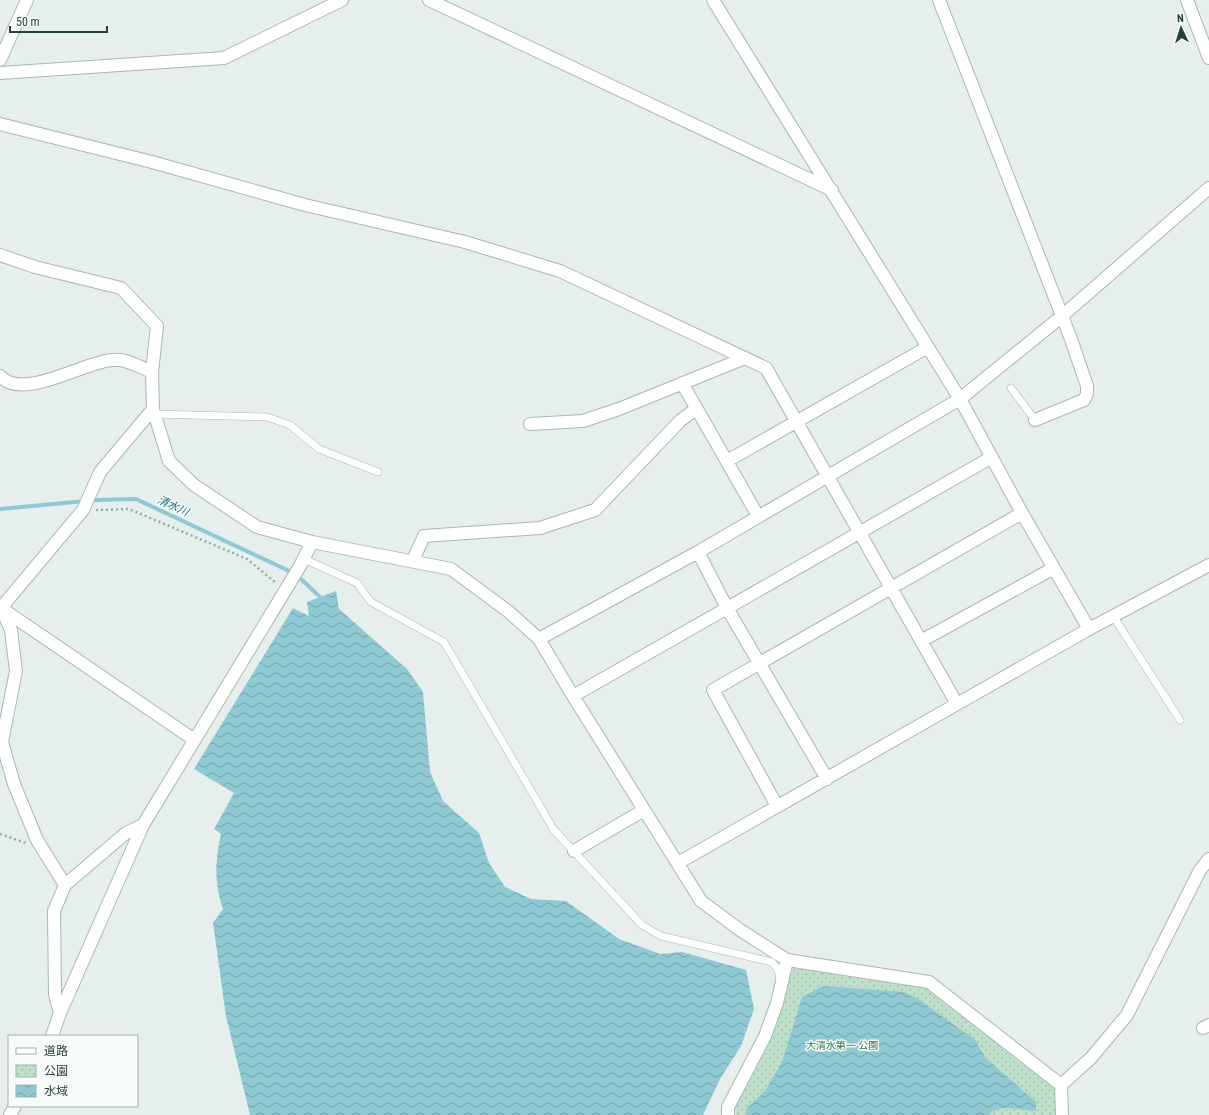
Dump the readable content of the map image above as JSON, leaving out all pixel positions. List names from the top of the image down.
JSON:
{
  "water": ["清水川"],
  "parks": ["大清水第一 公園"],
  "legend": ["道路", "公園", "水域"],
  "scale_bar": "50 m",
  "north": "top"
}
